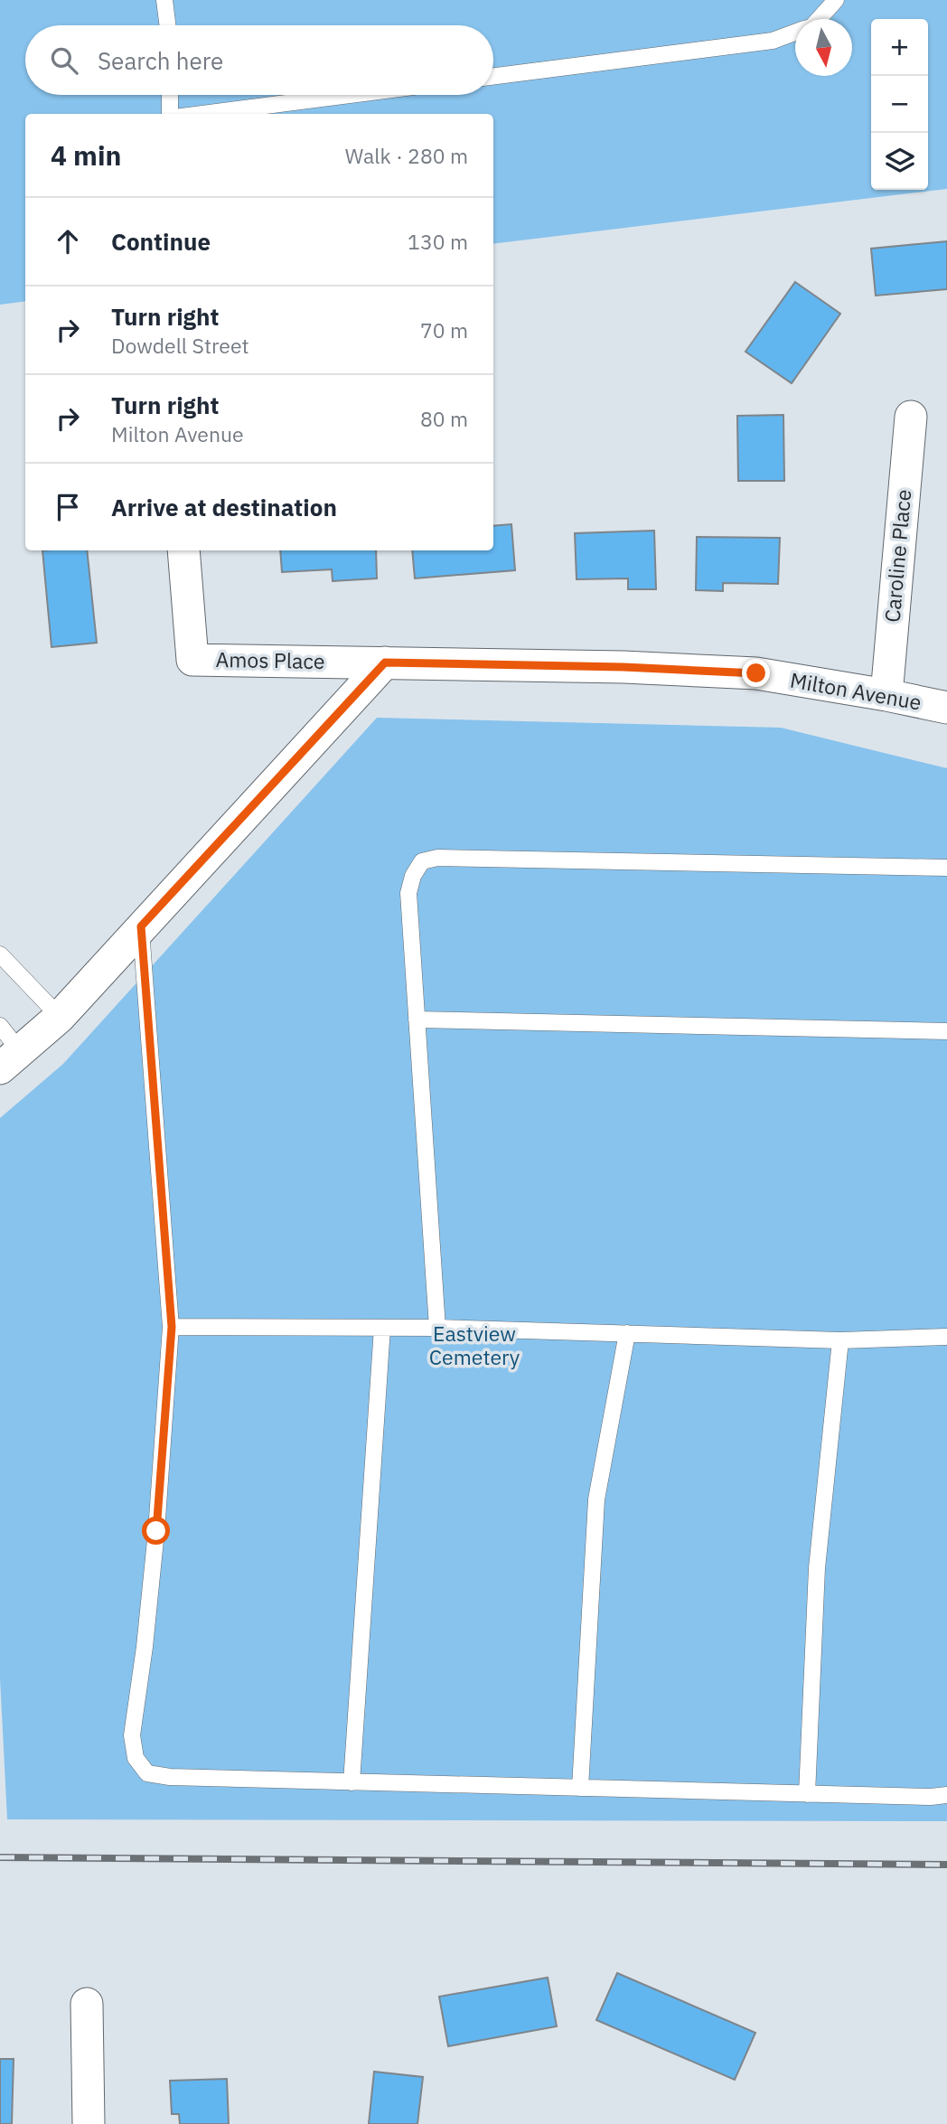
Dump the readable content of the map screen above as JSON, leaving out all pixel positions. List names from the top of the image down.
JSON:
{
  "streets": {
    "street": ["Caroline Place", "Amos Place", "Milton Avenue"]
  },
  "crossings": [
    ["Caroline Place", "Milton Avenue"],
    ["Amos Place", "Milton Avenue"]
  ],
  "parks": ["Eastview Cemetery"],
  "north": "bottom",
  "page": {
    "map_buttons": ["+", "−"],
    "search": "Search here",
    "heading": ["4 min", "Walk · 280 m"],
    "list": [
      ["Continue", "130 m"],
      ["Turn right", "Dowdell Street", "70 m"],
      ["Turn right", "Milton Avenue", "80 m"],
      "Arrive at destination"
    ]
  }
}
